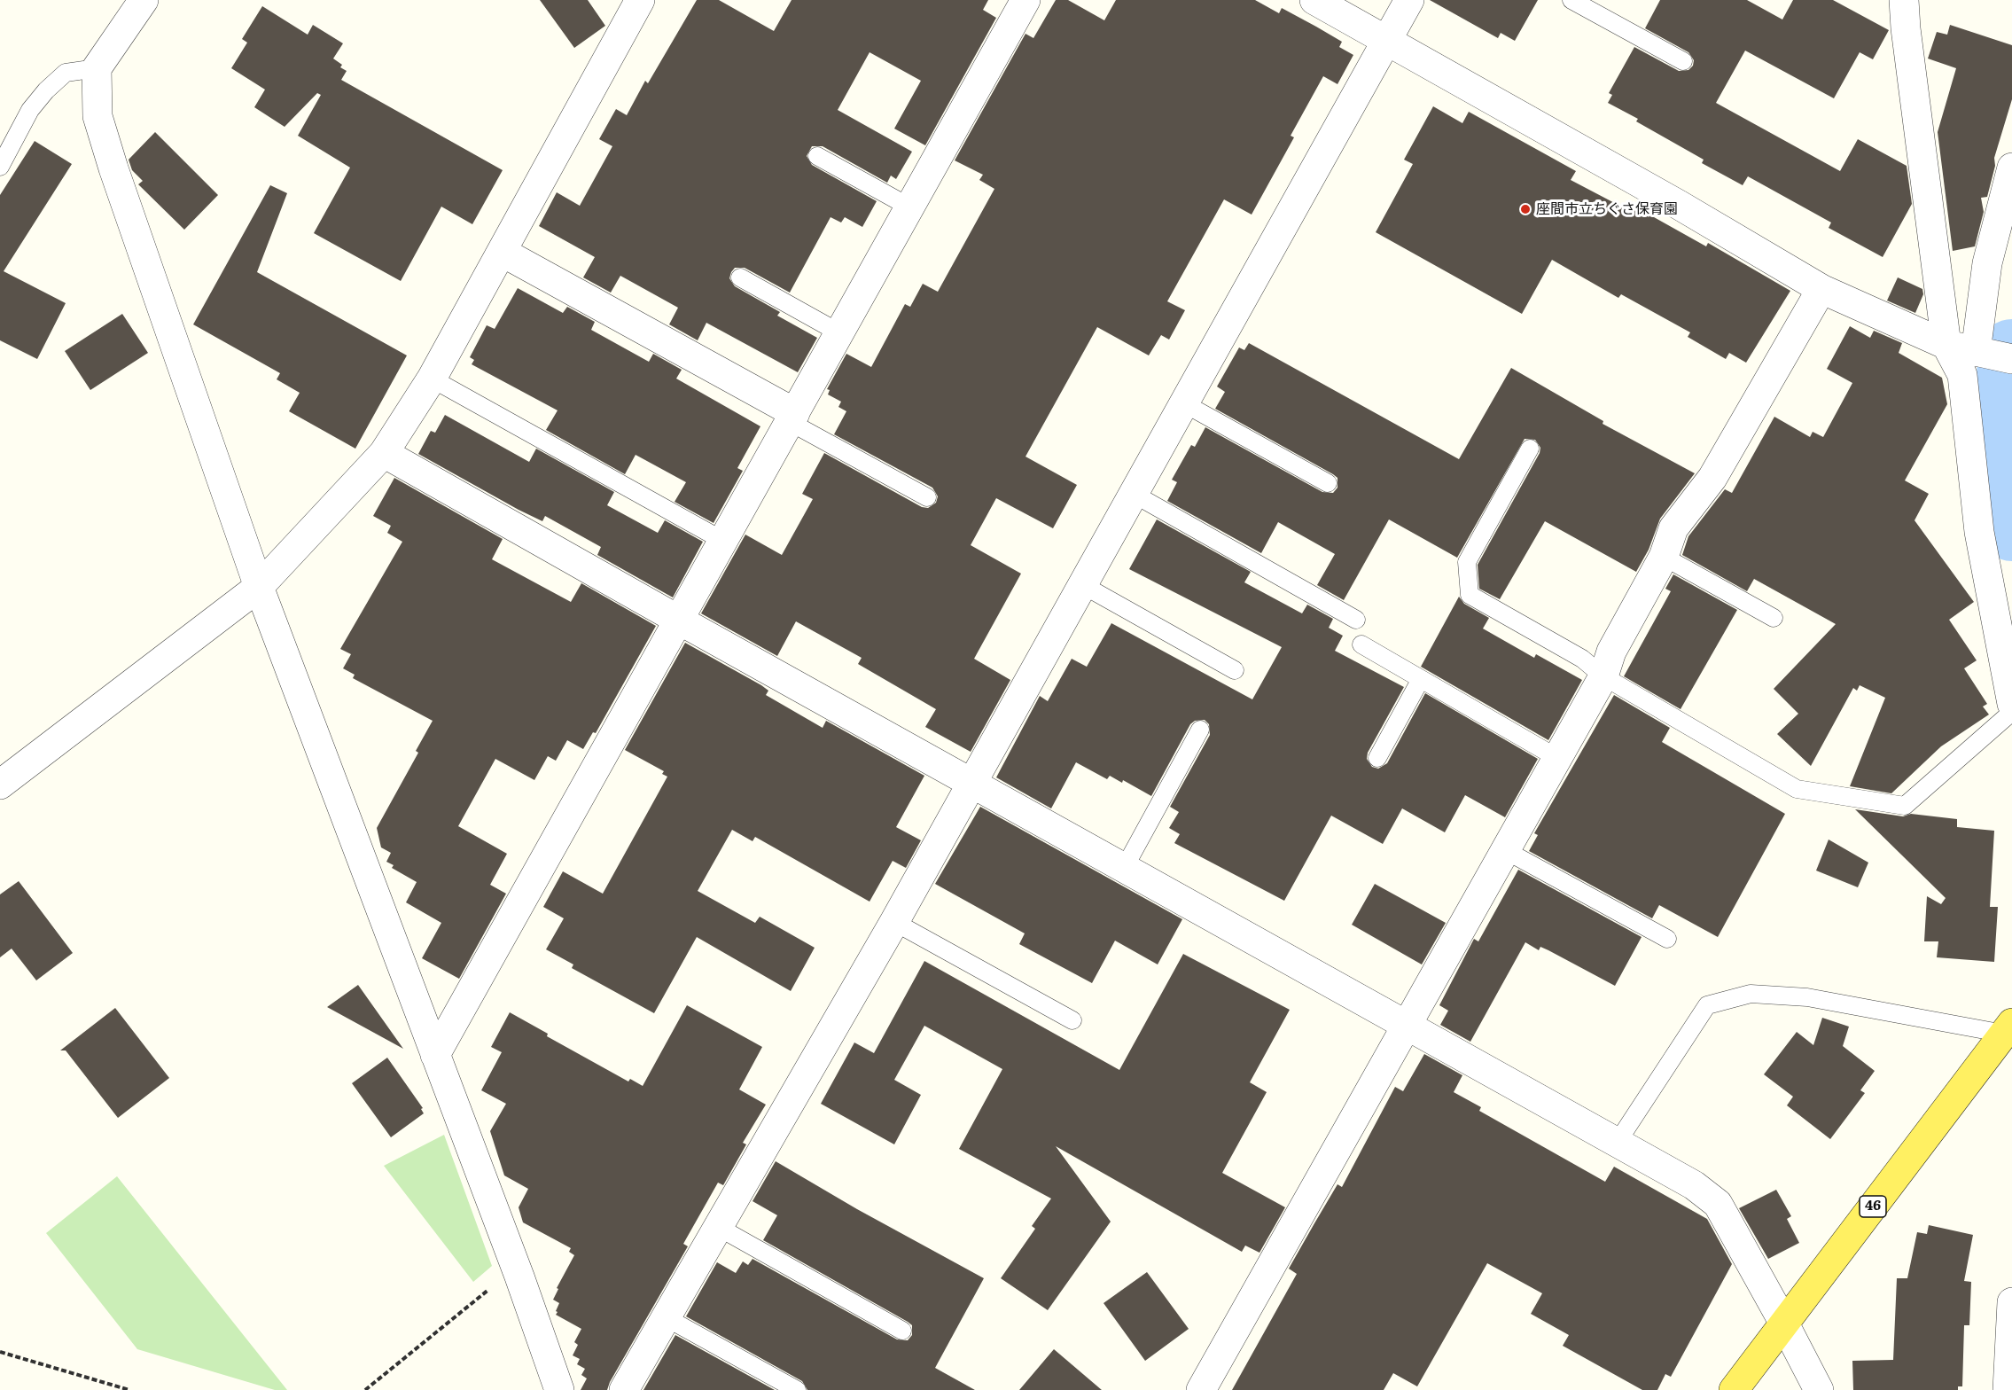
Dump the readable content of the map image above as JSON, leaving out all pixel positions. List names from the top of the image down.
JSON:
{
  "streets": {
    "main road": ["46"]
  },
  "places": ["座間市立ちぐさ保育園"]
}
